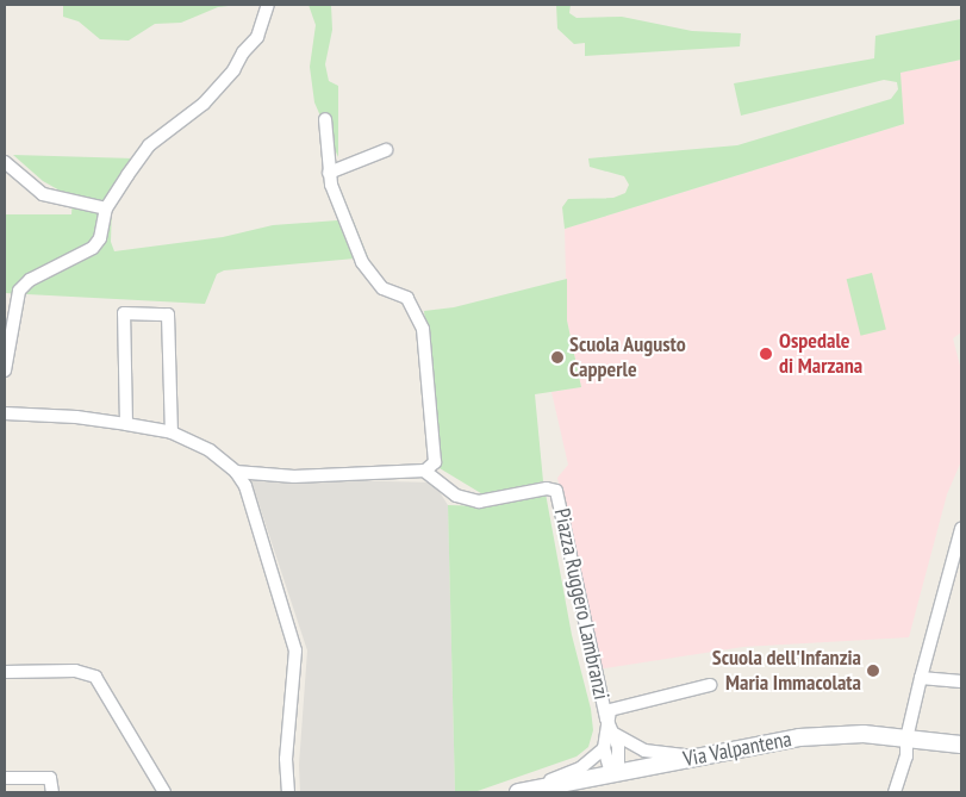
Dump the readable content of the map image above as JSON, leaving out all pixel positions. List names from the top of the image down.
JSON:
{
  "streets": {
    "street": ["Piazza Ruggero Lambranzi", "Via Valpantena"]
  },
  "crossings": [
    ["Piazza Ruggero Lambranzi", "Via Valpantena"]
  ],
  "places": ["Ospedale di Marzana", "Scuola Augusto Capperle", "Scuola dell'Infanzia Maria Immacolata"]
}
